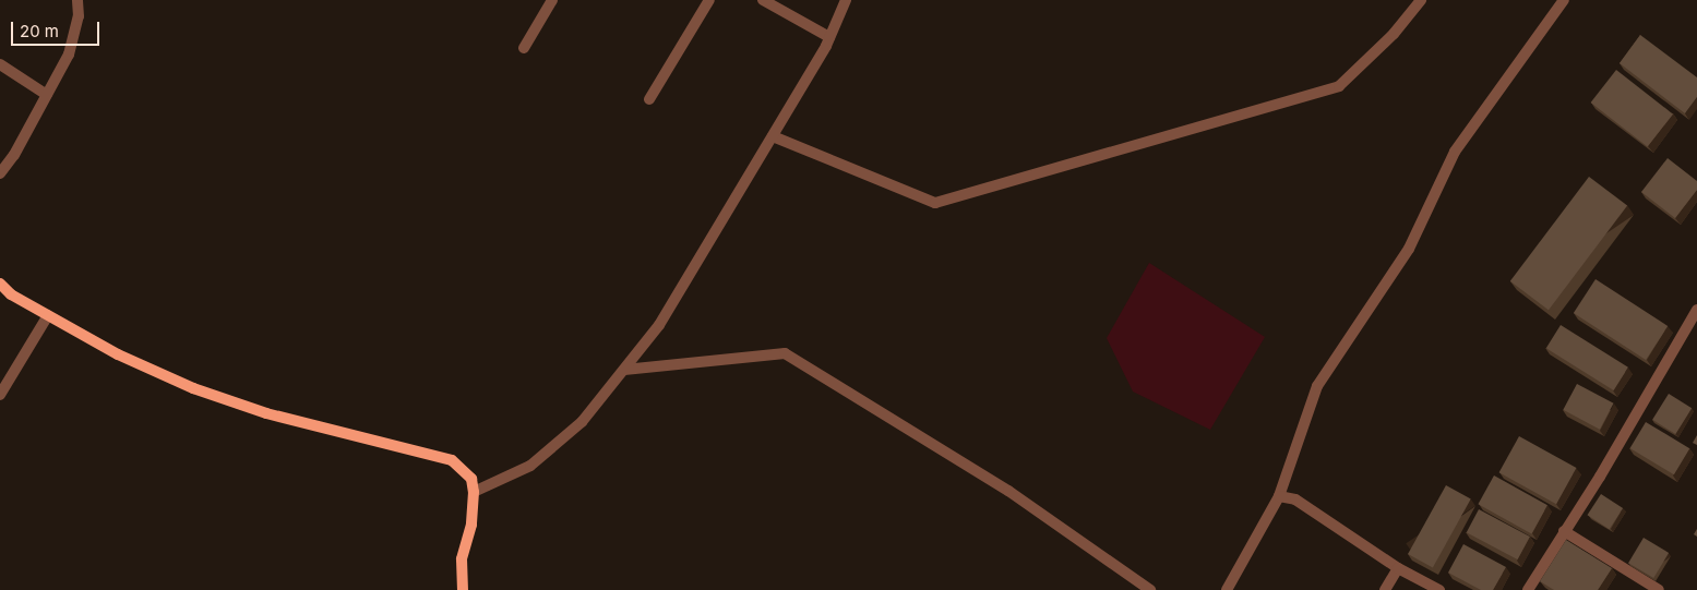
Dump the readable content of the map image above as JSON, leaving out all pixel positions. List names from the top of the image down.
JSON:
{
  "scale_bar": "20 m"
}
